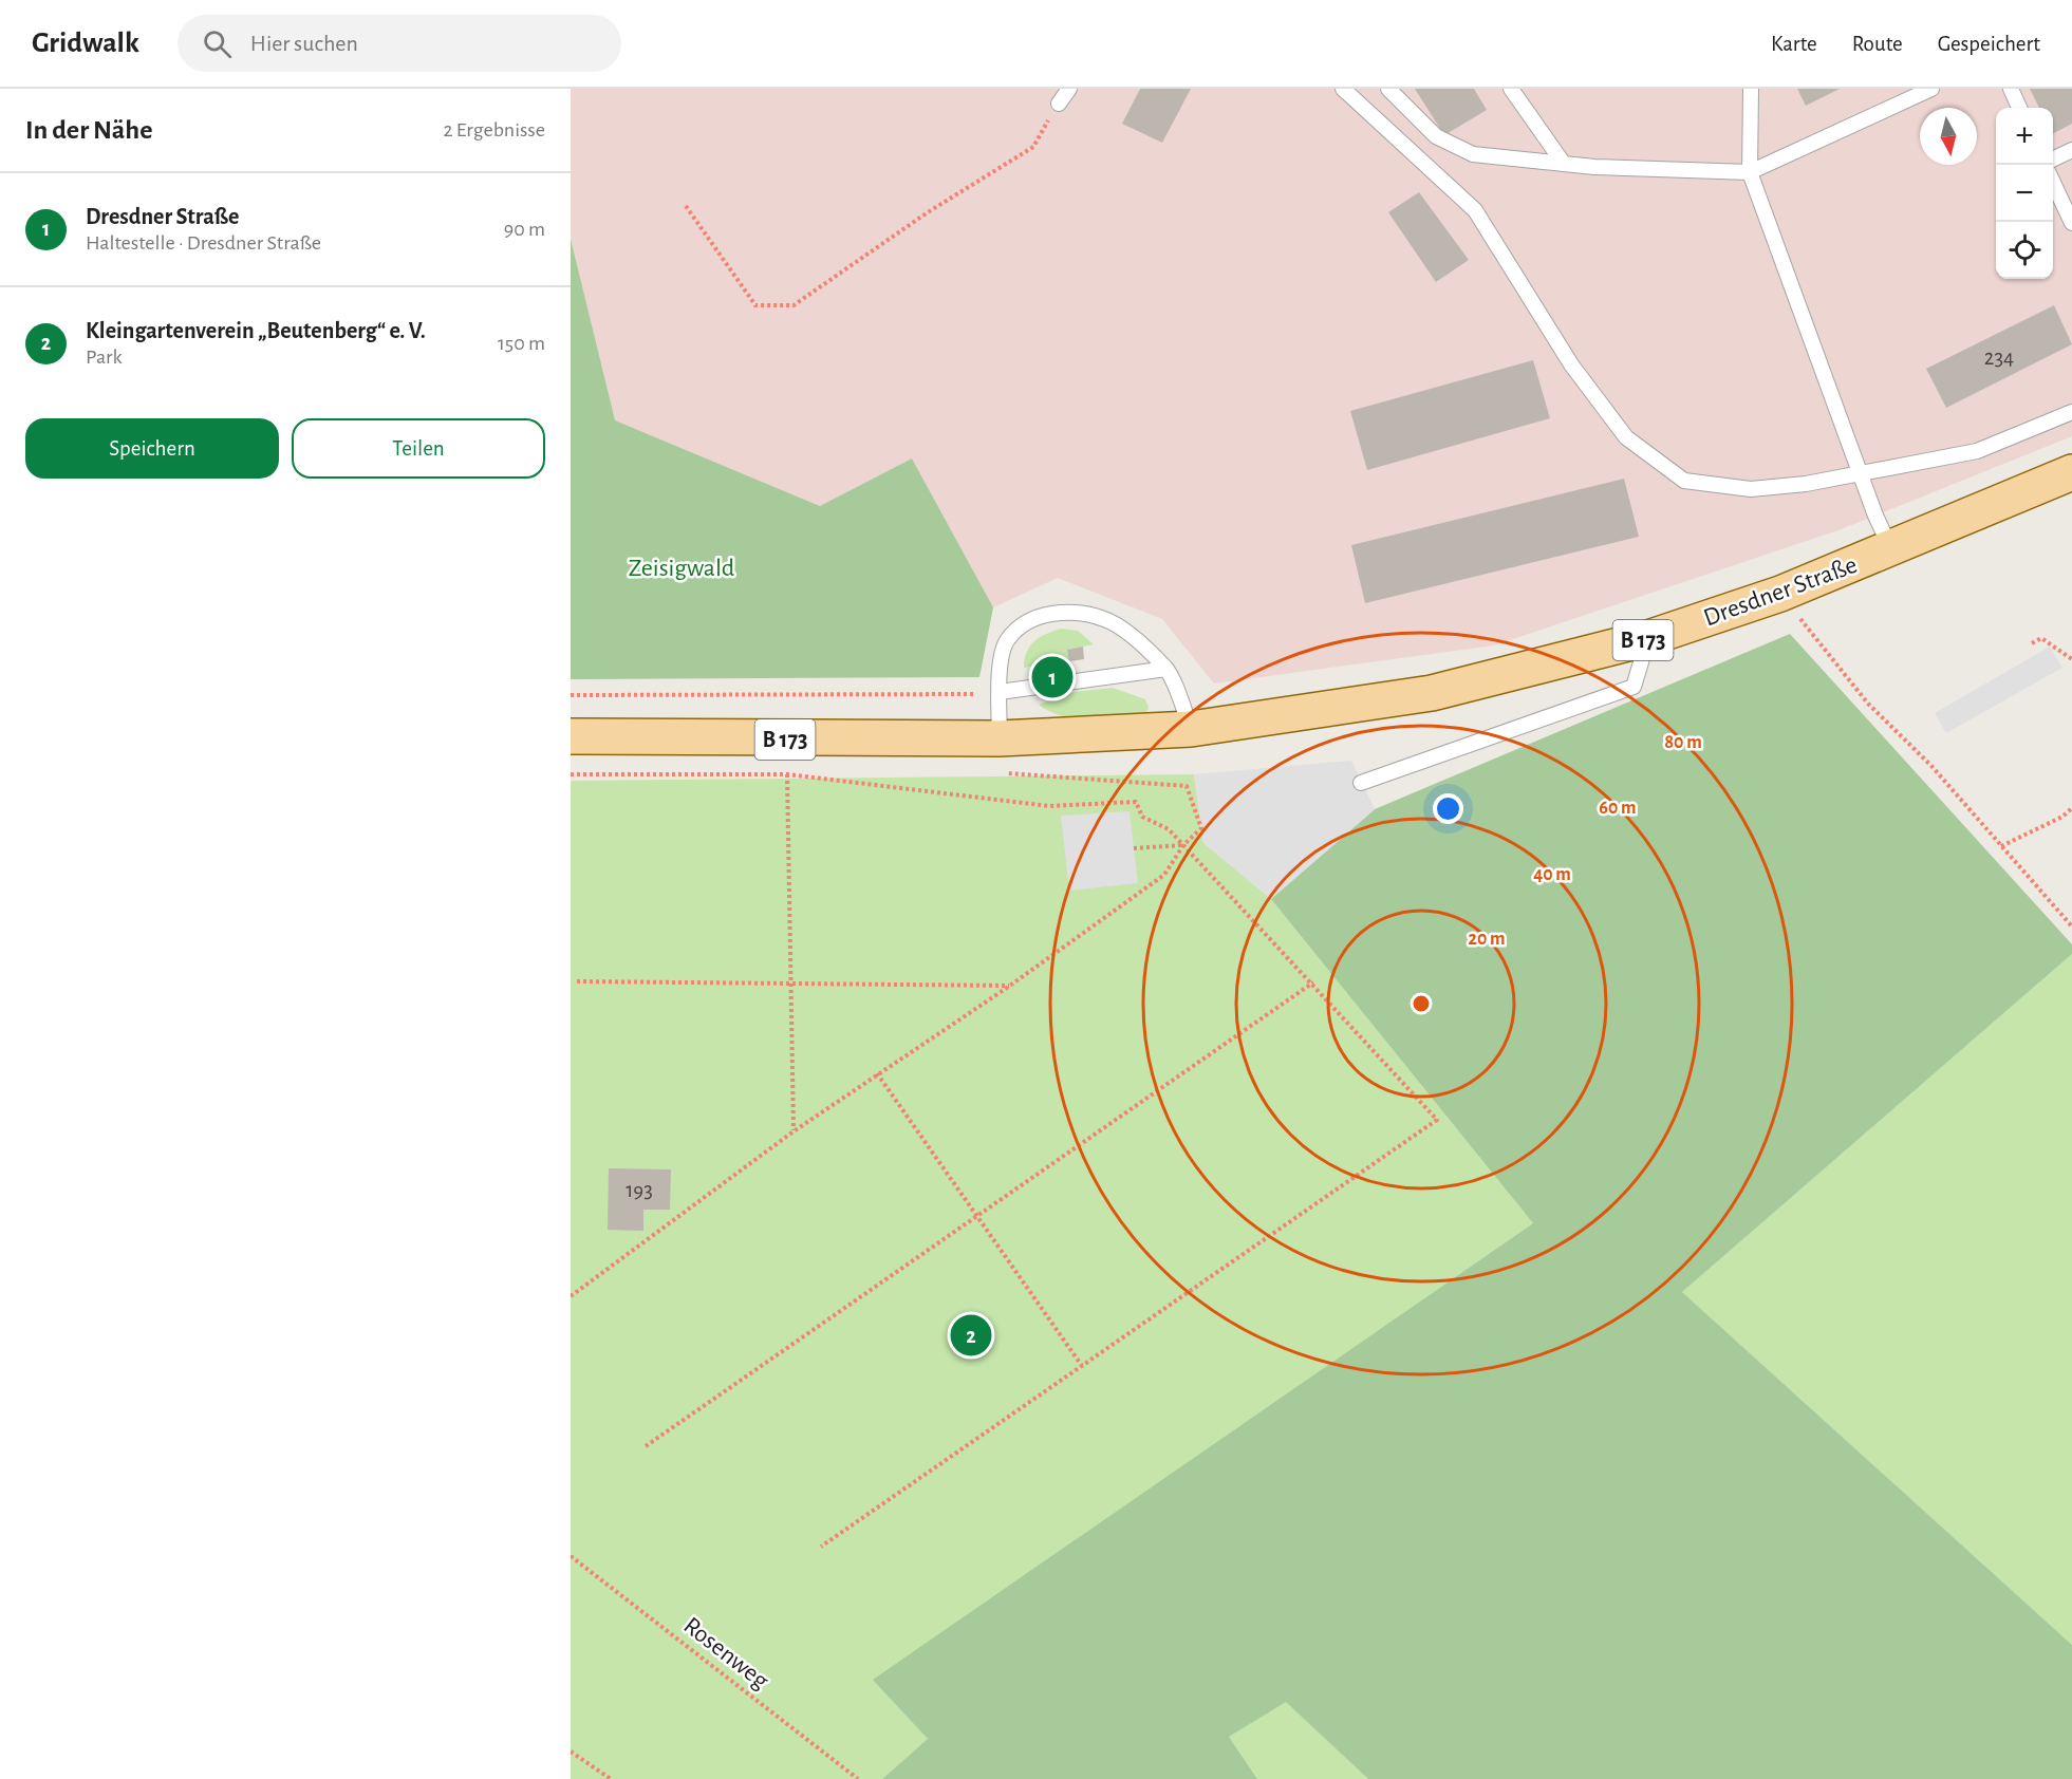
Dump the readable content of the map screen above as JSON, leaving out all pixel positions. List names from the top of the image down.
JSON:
{
  "streets": {
    "main road": ["Dresdner Straße", "B 173"],
    "path": ["Rosenweg"]
  },
  "parks": ["Zeisigwald"],
  "house_numbers": ["234", "193"],
  "north": "bottom",
  "page": {
    "header": "Gridwalk",
    "search": "Hier suchen",
    "nav": ["Karte", "Route", "Gespeichert"],
    "heading": ["In der Nähe", "2 Ergebnisse"],
    "map_buttons": ["+", "−"],
    "list": [
      {
        "mark": "1",
        "name": "Dresdner Straße",
        "note": "Haltestelle · Dresdner Straße",
        "value": "90 m"
      },
      {
        "mark": "2",
        "name": "Kleingartenverein „Beutenberg“ e. V.",
        "note": "Park",
        "value": "150 m"
      }
    ],
    "buttons": ["Speichern", "Teilen"],
    "pins": ["1", "2"]
  },
  "rings": [
    "80 m",
    "60 m",
    "40 m",
    "20 m"
  ]
}
